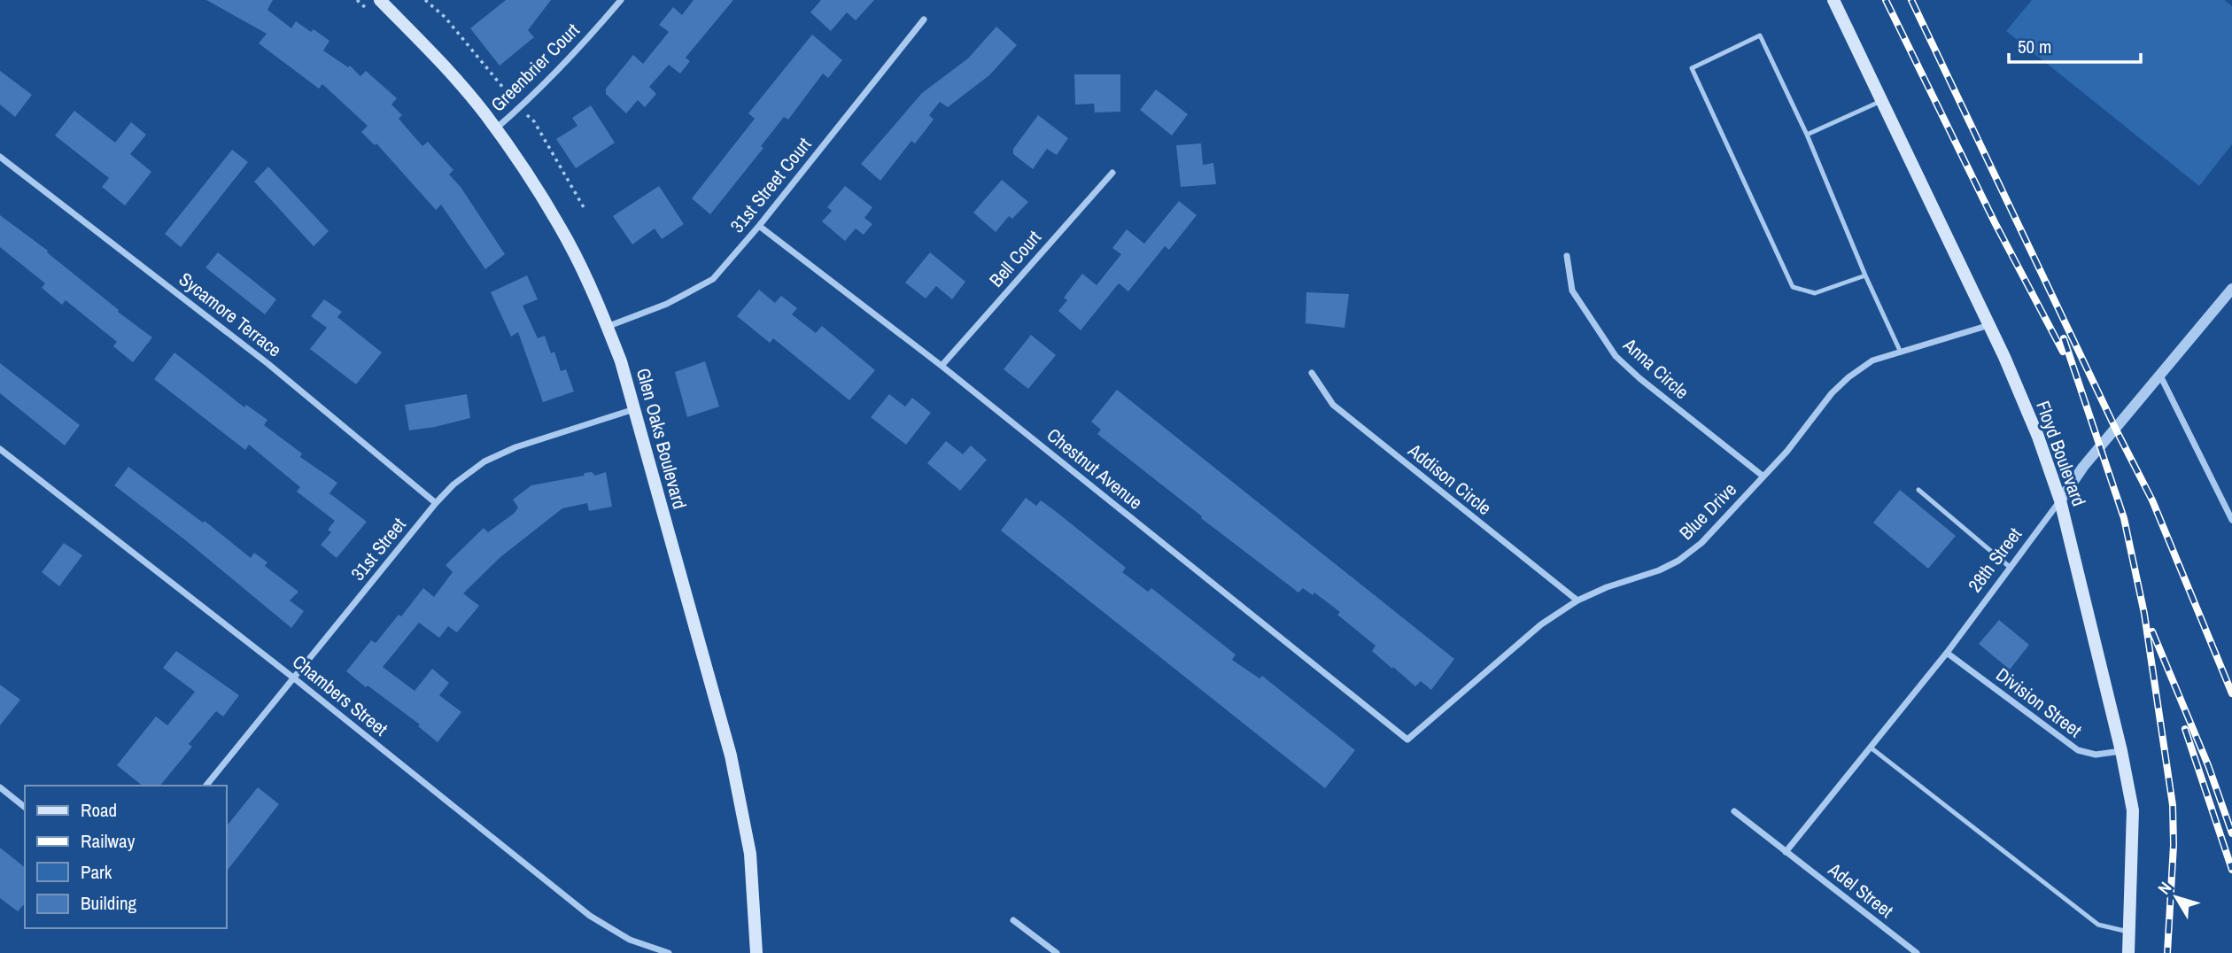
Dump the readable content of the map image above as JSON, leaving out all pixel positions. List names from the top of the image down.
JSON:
{
  "streets": {
    "main road": ["Glen Oaks Boulevard", "Floyd Boulevard"],
    "street": [
      "Greenbrier Court",
      "31st Street Court",
      "Bell Court",
      "Sycamore Terrace",
      "Anna Circle",
      "Chestnut Avenue",
      "Addison Circle",
      "Blue Drive",
      "31st Street",
      "28th Street",
      "Chambers Street",
      "Division Street",
      "Adel Street"
    ]
  },
  "crossings": [
    ["Greenbrier Court", "Glen Oaks Boulevard"],
    ["31st Street Court", "Glen Oaks Boulevard"],
    ["31st Street Court", "Chestnut Avenue"],
    ["Bell Court", "Chestnut Avenue"],
    ["Sycamore Terrace", "31st Street"],
    ["Anna Circle", "Blue Drive"],
    ["Glen Oaks Boulevard", "31st Street"],
    ["Floyd Boulevard", "Blue Drive"],
    ["Floyd Boulevard", "28th Street"],
    ["Floyd Boulevard", "Division Street"],
    ["Chestnut Avenue", "Blue Drive"],
    ["Addison Circle", "Blue Drive"],
    ["31st Street", "Chambers Street"],
    ["28th Street", "Division Street"],
    ["28th Street", "Adel Street"]
  ],
  "legend": [
    "Road",
    "Railway",
    "Park",
    "Building"
  ],
  "scale_bar": "50 m",
  "north": "top left"
}
